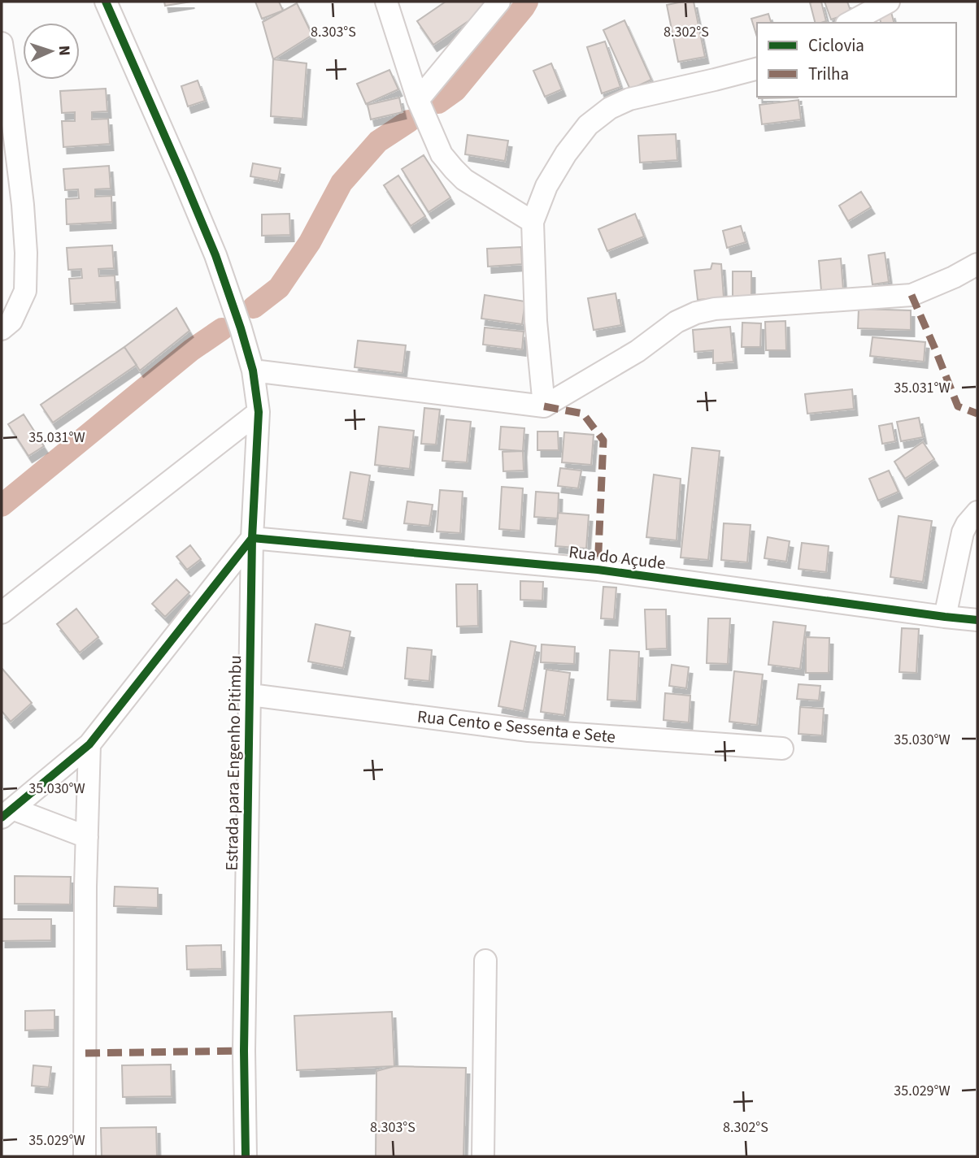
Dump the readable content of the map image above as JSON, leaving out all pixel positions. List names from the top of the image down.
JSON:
{
  "streets": {
    "street": ["Rua do Açude", "Rua Cento e Sessenta e Sete", "Estrada para Engenho Pitimbu"]
  },
  "crossings": [
    ["Rua do Açude", "Estrada para Engenho Pitimbu"],
    ["Rua Cento e Sessenta e Sete", "Estrada para Engenho Pitimbu"]
  ],
  "legend": ["Ciclovia", "Trilha"],
  "north": "right",
  "coordinates": [
    "8.303°S",
    "8.302°S",
    "35.031°W",
    "35.030°W",
    "35.029°W"
  ]
}
